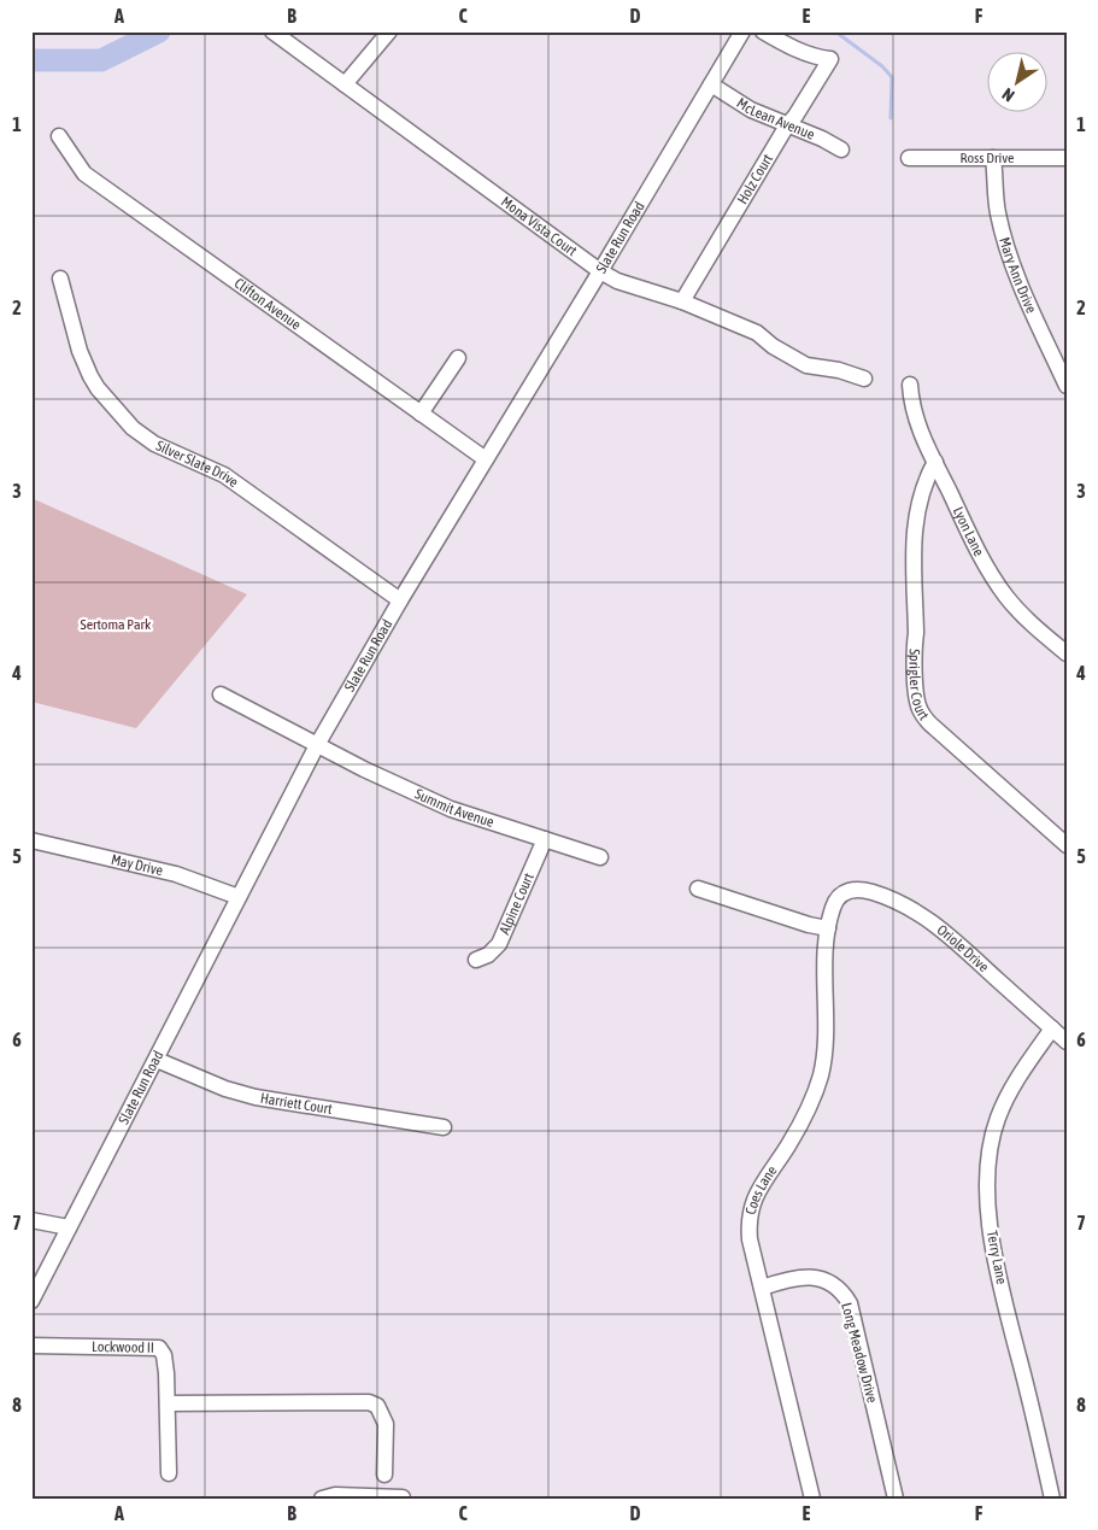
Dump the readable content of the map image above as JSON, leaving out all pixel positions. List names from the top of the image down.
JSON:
{
  "streets": {
    "street": [
      "McLean Avenue",
      "Ross Drive",
      "Holz Court",
      "Mona Vista Court",
      "Slate Run Road",
      "Mary Ann Drive",
      "Clifton Avenue",
      "Silver Slate Drive",
      "Lyon Lane",
      "Sprigler Court",
      "Summit Avenue",
      "May Drive",
      "Alpine Court",
      "Oriole Drive",
      "Harriett Court",
      "Coes Lane",
      "Terry Lane",
      "Lockwood II",
      "Long Meadow Drive"
    ]
  },
  "crossings": [
    ["McLean Avenue", "Holz Court"],
    ["McLean Avenue", "Slate Run Road"],
    ["Ross Drive", "Mary Ann Drive"],
    ["Holz Court", "Mona Vista Court"],
    ["Mona Vista Court", "Slate Run Road"],
    ["Slate Run Road", "Clifton Avenue"],
    ["Slate Run Road", "Silver Slate Drive"],
    ["Slate Run Road", "Summit Avenue"],
    ["Slate Run Road", "May Drive"],
    ["Slate Run Road", "Harriett Court"],
    ["Lyon Lane", "Sprigler Court"],
    ["Summit Avenue", "Alpine Court"],
    ["Oriole Drive", "Coes Lane"],
    ["Oriole Drive", "Terry Lane"],
    ["Coes Lane", "Long Meadow Drive"]
  ],
  "parks": ["Sertoma Park"],
  "north": "bottom left",
  "grid": {
    "columns": [
      "A",
      "B",
      "C",
      "D",
      "E",
      "F"
    ],
    "rows": [
      "1",
      "2",
      "3",
      "4",
      "5",
      "6",
      "7",
      "8"
    ]
  }
}
